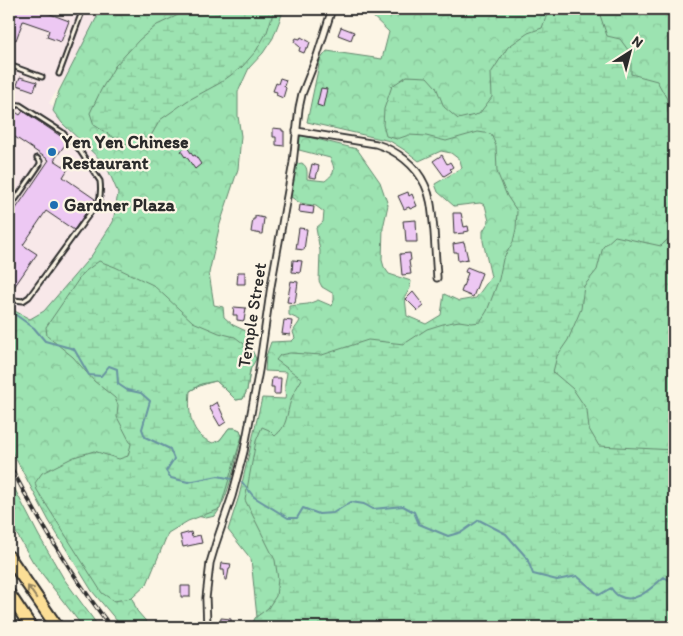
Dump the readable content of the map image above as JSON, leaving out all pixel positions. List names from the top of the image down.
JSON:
{
  "streets": {
    "street": ["Temple Street"]
  },
  "places": ["Yen Yen Chinese Restaurant", "Gardner Plaza"],
  "north": "top right"
}
